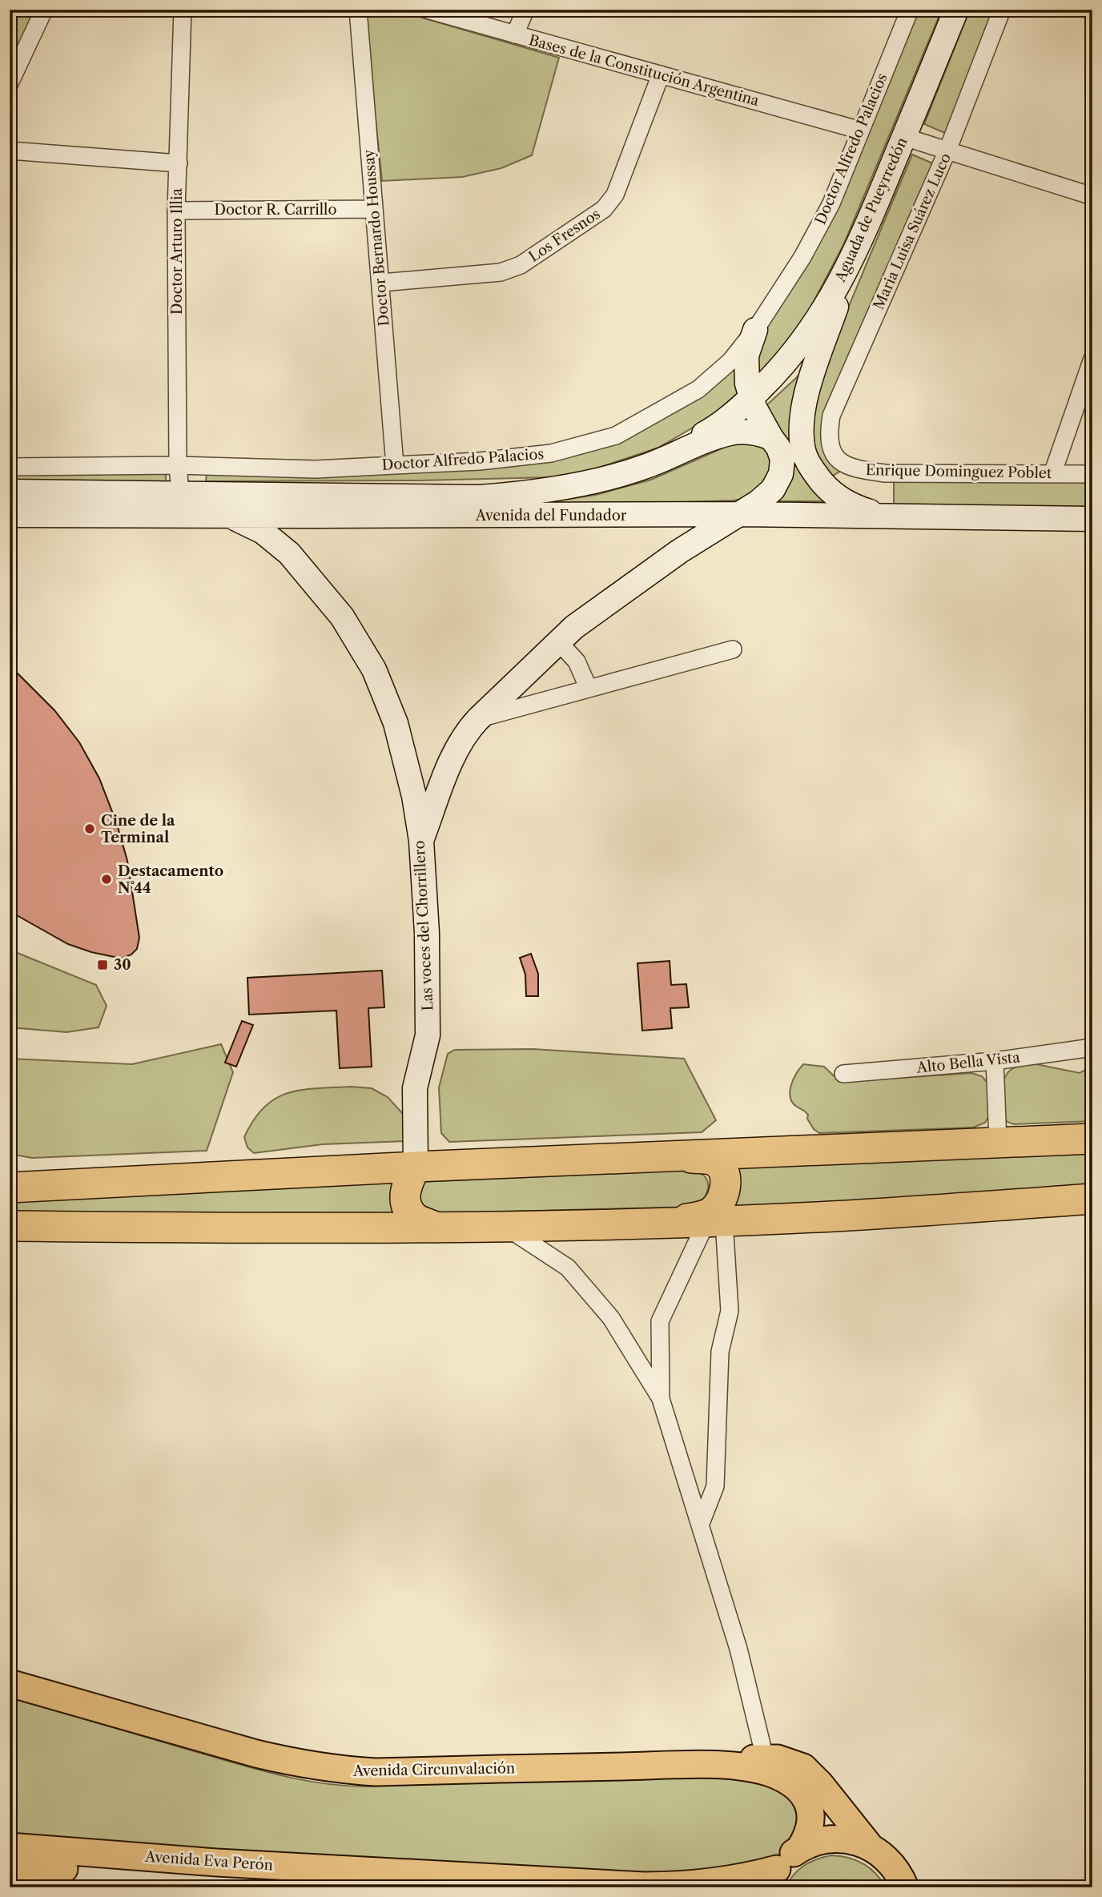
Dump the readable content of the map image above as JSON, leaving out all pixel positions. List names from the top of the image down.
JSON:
{
  "streets": {
    "main road": [
      "Aguada de Pueyrredón",
      "Avenida del Fundador",
      "Las voces del Chorrillero",
      "Avenida Circunvalación",
      "Avenida Eva Perón"
    ],
    "street": [
      "Bases de la Constitución Argentina",
      "Doctor Alfredo Palacios",
      "Doctor R. Carrillo",
      "Maria Luisa Suárez Luco",
      "Los Fresnos",
      "Doctor Bernardo Houssay",
      "Doctor Arturo Illia",
      "Enrique Dominguez Poblet",
      "Alto Bella Vista"
    ]
  },
  "crossings": [
    ["Bases de la Constitución Argentina", "Doctor Alfredo Palacios"],
    ["Bases de la Constitución Argentina", "Los Fresnos"],
    ["Doctor Alfredo Palacios", "Doctor Bernardo Houssay"],
    ["Doctor Alfredo Palacios", "Doctor Arturo Illia"],
    ["Doctor R. Carrillo", "Doctor Bernardo Houssay"],
    ["Doctor R. Carrillo", "Doctor Arturo Illia"],
    ["Aguada de Pueyrredón", "Avenida del Fundador"],
    ["Maria Luisa Suárez Luco", "Enrique Dominguez Poblet"],
    ["Los Fresnos", "Doctor Bernardo Houssay"],
    ["Doctor Arturo Illia", "Avenida del Fundador"],
    ["Avenida del Fundador", "Las voces del Chorrillero"]
  ],
  "places": {
    "other": ["Cine de la Terminal", "Destacamento N°44"],
    "transit": ["30"]
  }
}
